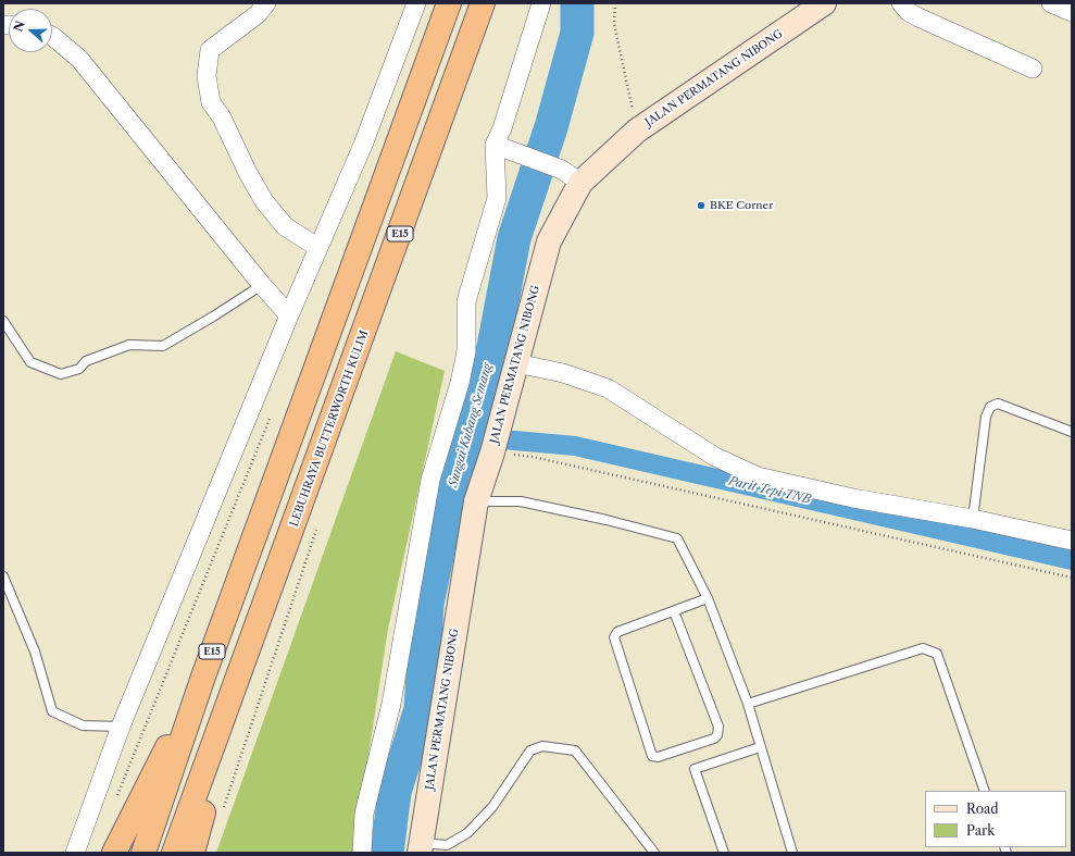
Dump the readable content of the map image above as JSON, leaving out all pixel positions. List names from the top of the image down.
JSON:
{
  "streets": {
    "highway": ["E15", "LEBUHRAYA BUTTERWORTH KULIM"],
    "main road": ["JALAN PERMATANG NIBONG"]
  },
  "water": ["Sungai Kubang Semang", "Parit Tepi TNB"],
  "places": ["BKE Corner"],
  "legend": ["Road", "Park"],
  "north": "left"
}
